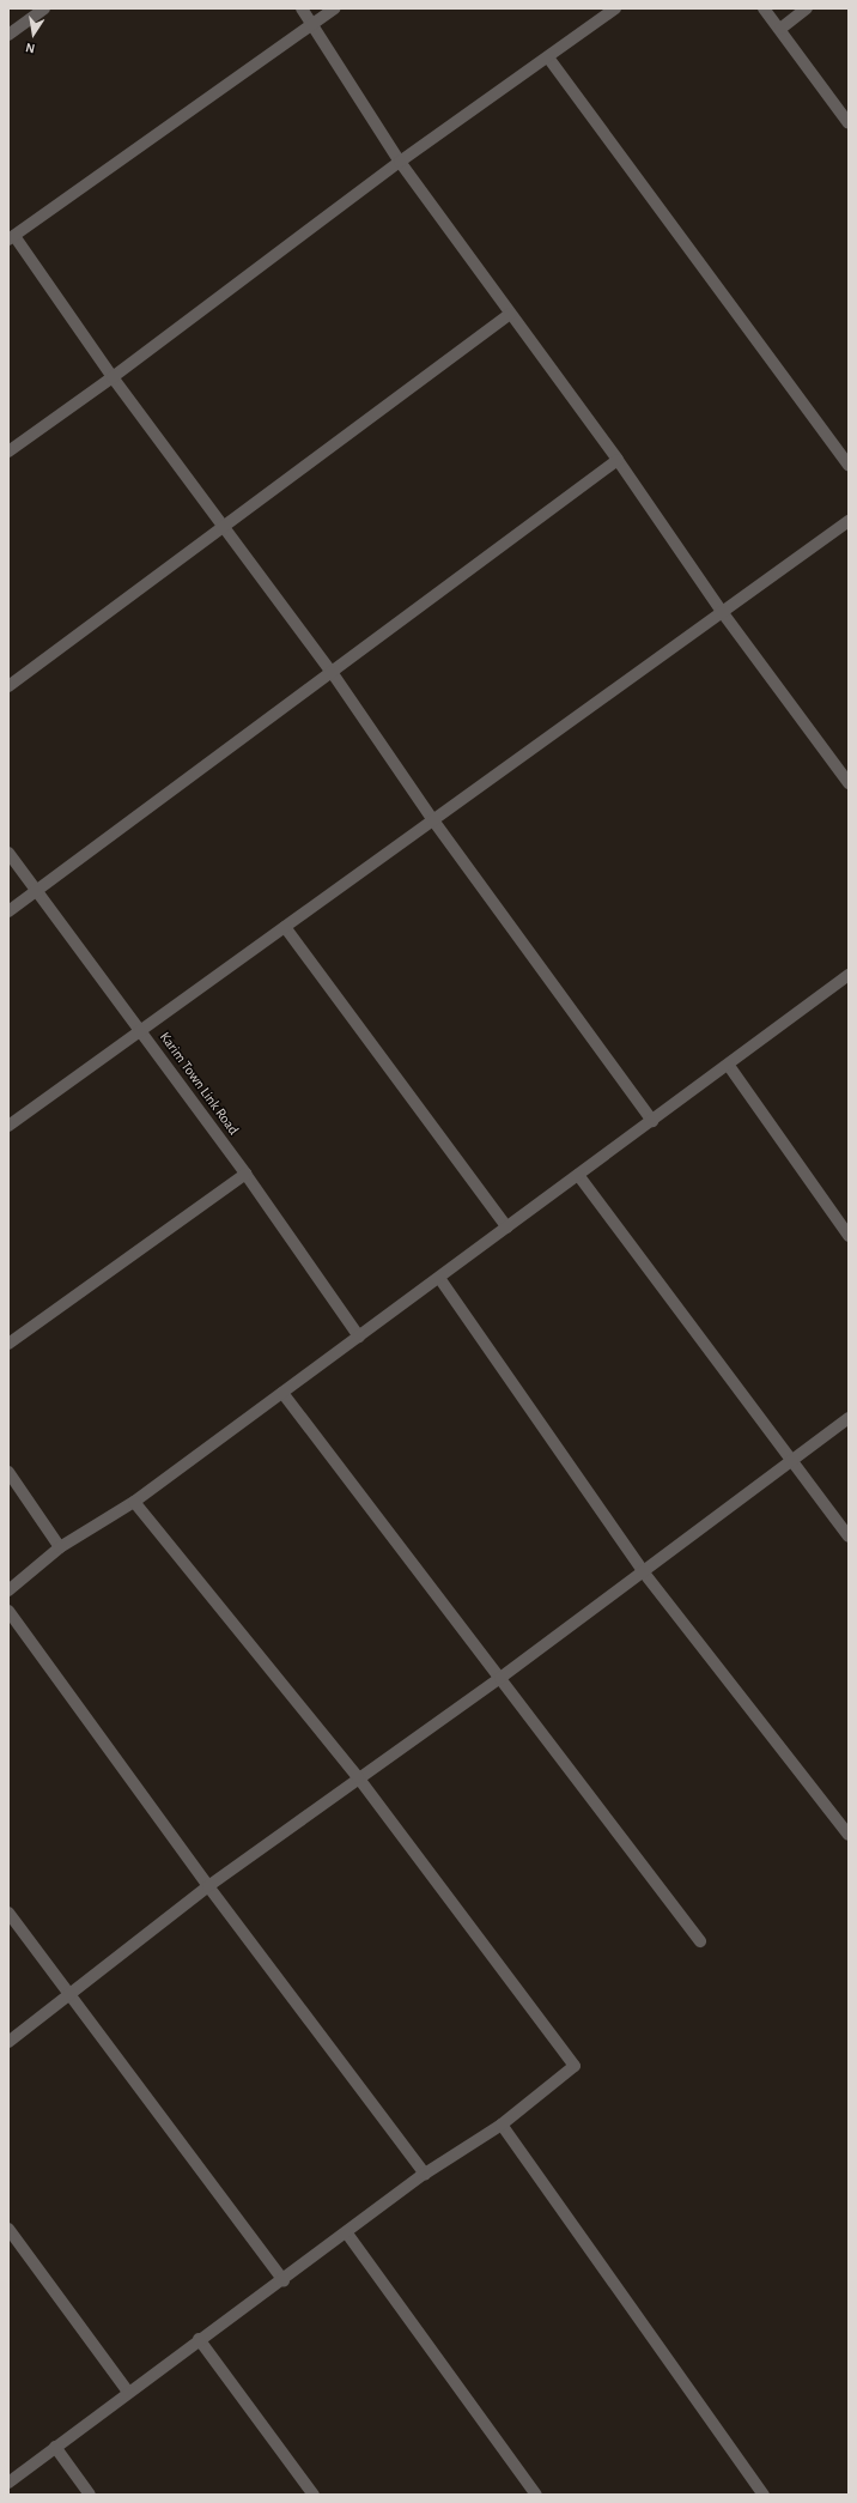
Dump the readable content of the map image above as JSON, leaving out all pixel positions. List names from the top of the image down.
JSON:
{
  "streets": {
    "street": ["Karim Town Link Road"]
  },
  "north": "bottom"
}
